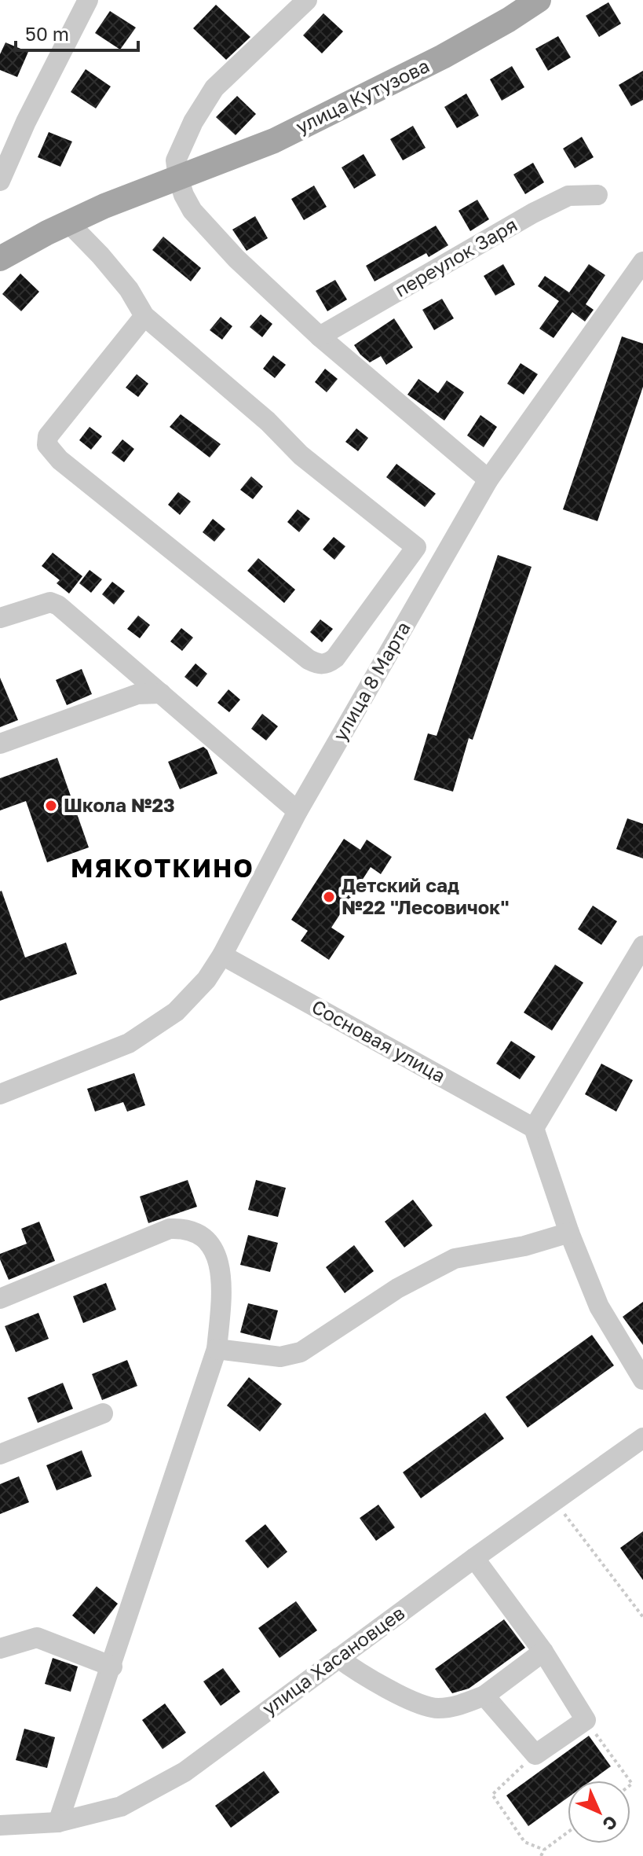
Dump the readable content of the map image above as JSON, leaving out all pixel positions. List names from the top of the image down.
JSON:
{
  "streets": {
    "main road": ["улица Кутузова"],
    "street": [
      "переулок Заря",
      "улица 8 Марта",
      "Сосновая улица",
      "улица Хасановцев"
    ]
  },
  "crossings": [
    ["улица 8 Марта", "Сосновая улица"]
  ],
  "districts": ["МЯКОТКИНО"],
  "places": ["Школа №23", "Детский сад №22 \"Лесовичок\""],
  "scale_bar": "50 m",
  "north": "bottom right"
}
